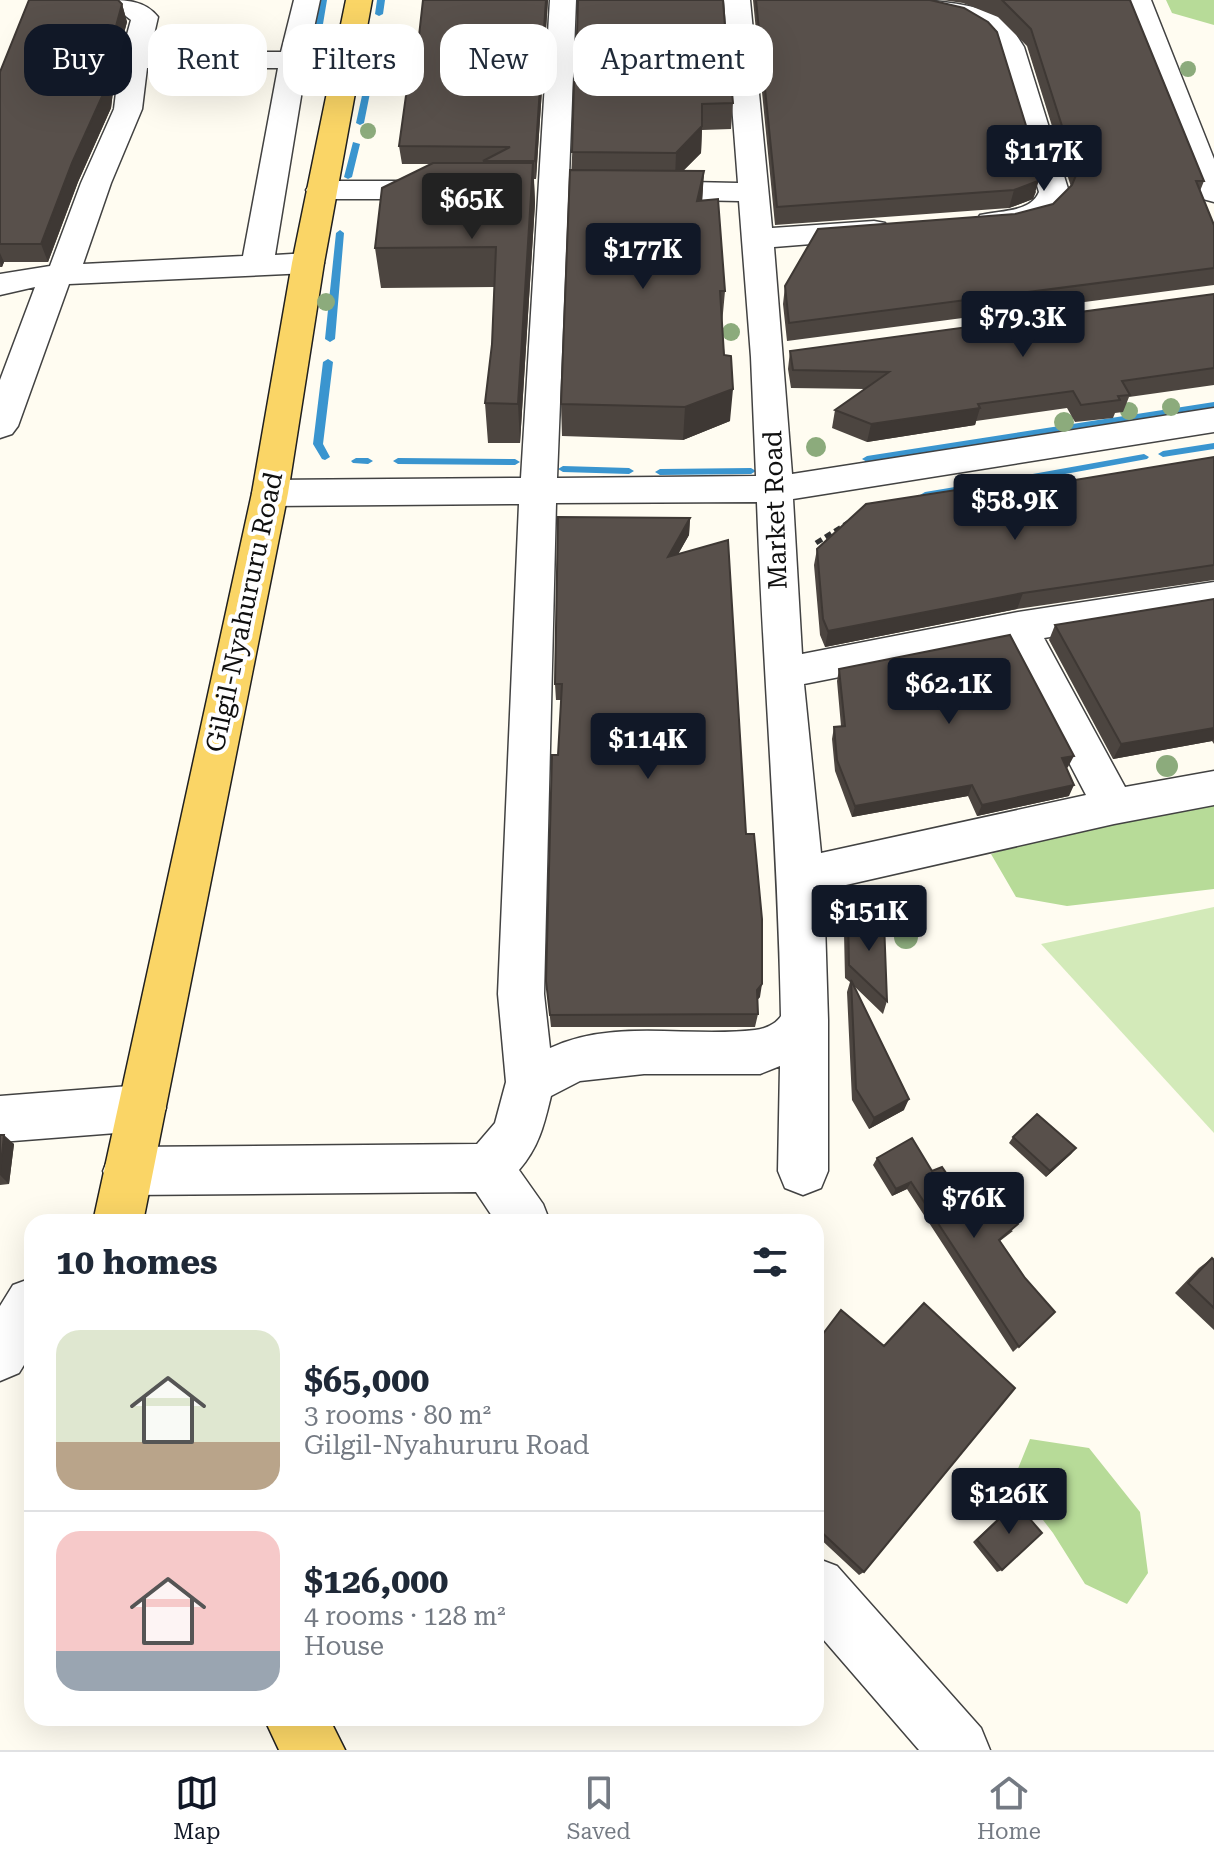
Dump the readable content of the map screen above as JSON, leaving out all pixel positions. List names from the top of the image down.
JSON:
{
  "streets": {
    "main road": ["Gilgil-Nyahururu Road"],
    "street": ["Market Road"]
  },
  "page": {
    "chip": [
      "Buy",
      "Rent",
      "Filters",
      "New",
      "Apartment"
    ],
    "price": [
      "$117K",
      "$65K",
      "$177K",
      "$79.3K",
      "$58.9K",
      "$62.1K",
      "$114K",
      "$151K",
      "$76K",
      "$126K"
    ],
    "heading": "10 homes",
    "list": [
      {
        "name": "$65,000",
        "note": "3 rooms · 80 m² · Gilgil-Nyahururu Road"
      },
      {
        "name": "$126,000",
        "note": "4 rooms · 128 m² · House"
      }
    ],
    "tabs": ["Map", "Saved", "Home"]
  }
}
